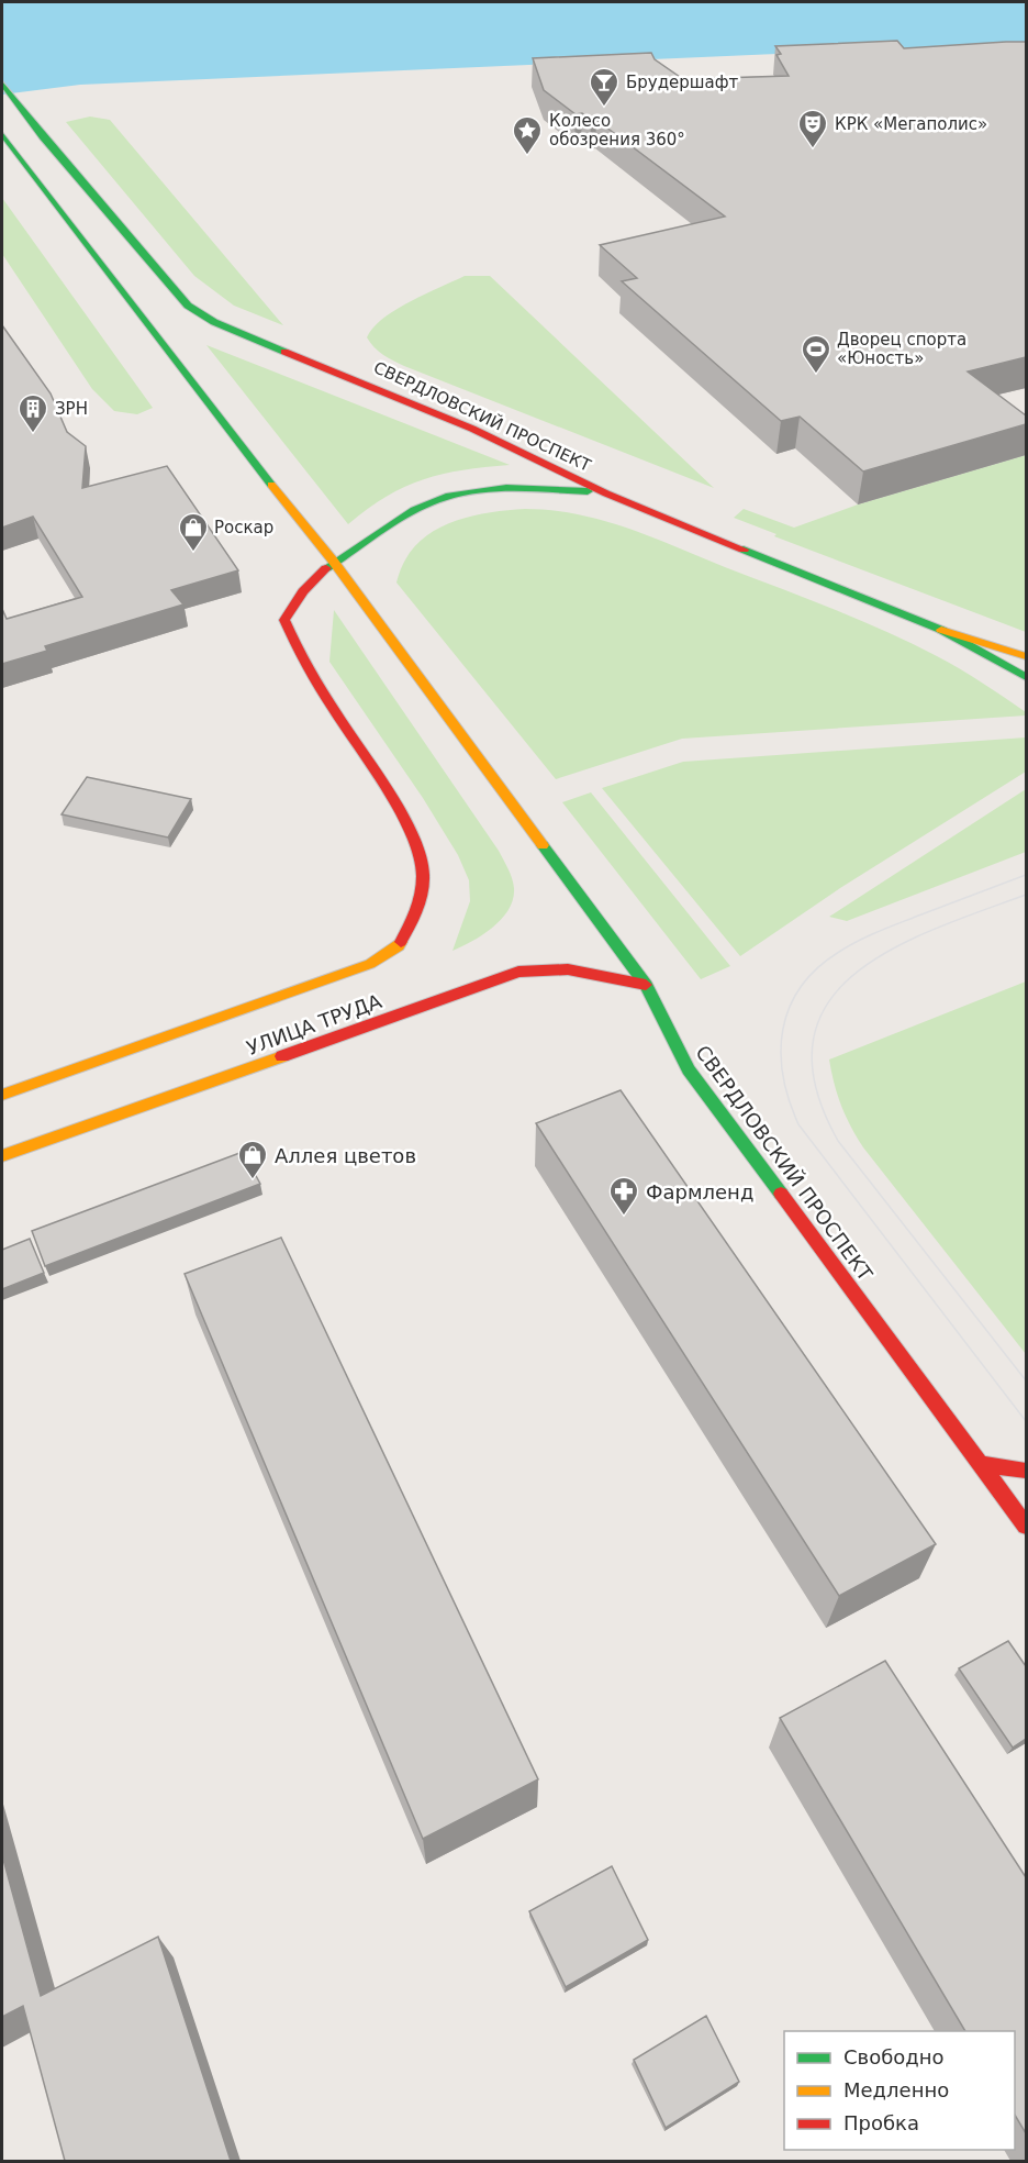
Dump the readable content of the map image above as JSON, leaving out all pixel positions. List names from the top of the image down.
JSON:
{
  "streets": {
    "main road": ["СВЕРДЛОВСКИЙ ПРОСПЕКТ", "УЛИЦА ТРУДА"]
  },
  "crossings": [
    ["СВЕРДЛОВСКИЙ ПРОСПЕКТ", "УЛИЦА ТРУДА"]
  ],
  "places": {
    "bar": ["Брудершафт"],
    "theatre": ["КРК «Мегаполис»"],
    "place": ["Колесо обозрения 360°"],
    "sports": ["Дворец спорта «Юность»"],
    "building": ["ЗРН"],
    "shop": ["Роскар", "Аллея цветов"],
    "pharmacy": ["Фармленд"]
  },
  "legend": ["Свободно", "Медленно", "Пробка"]
}
